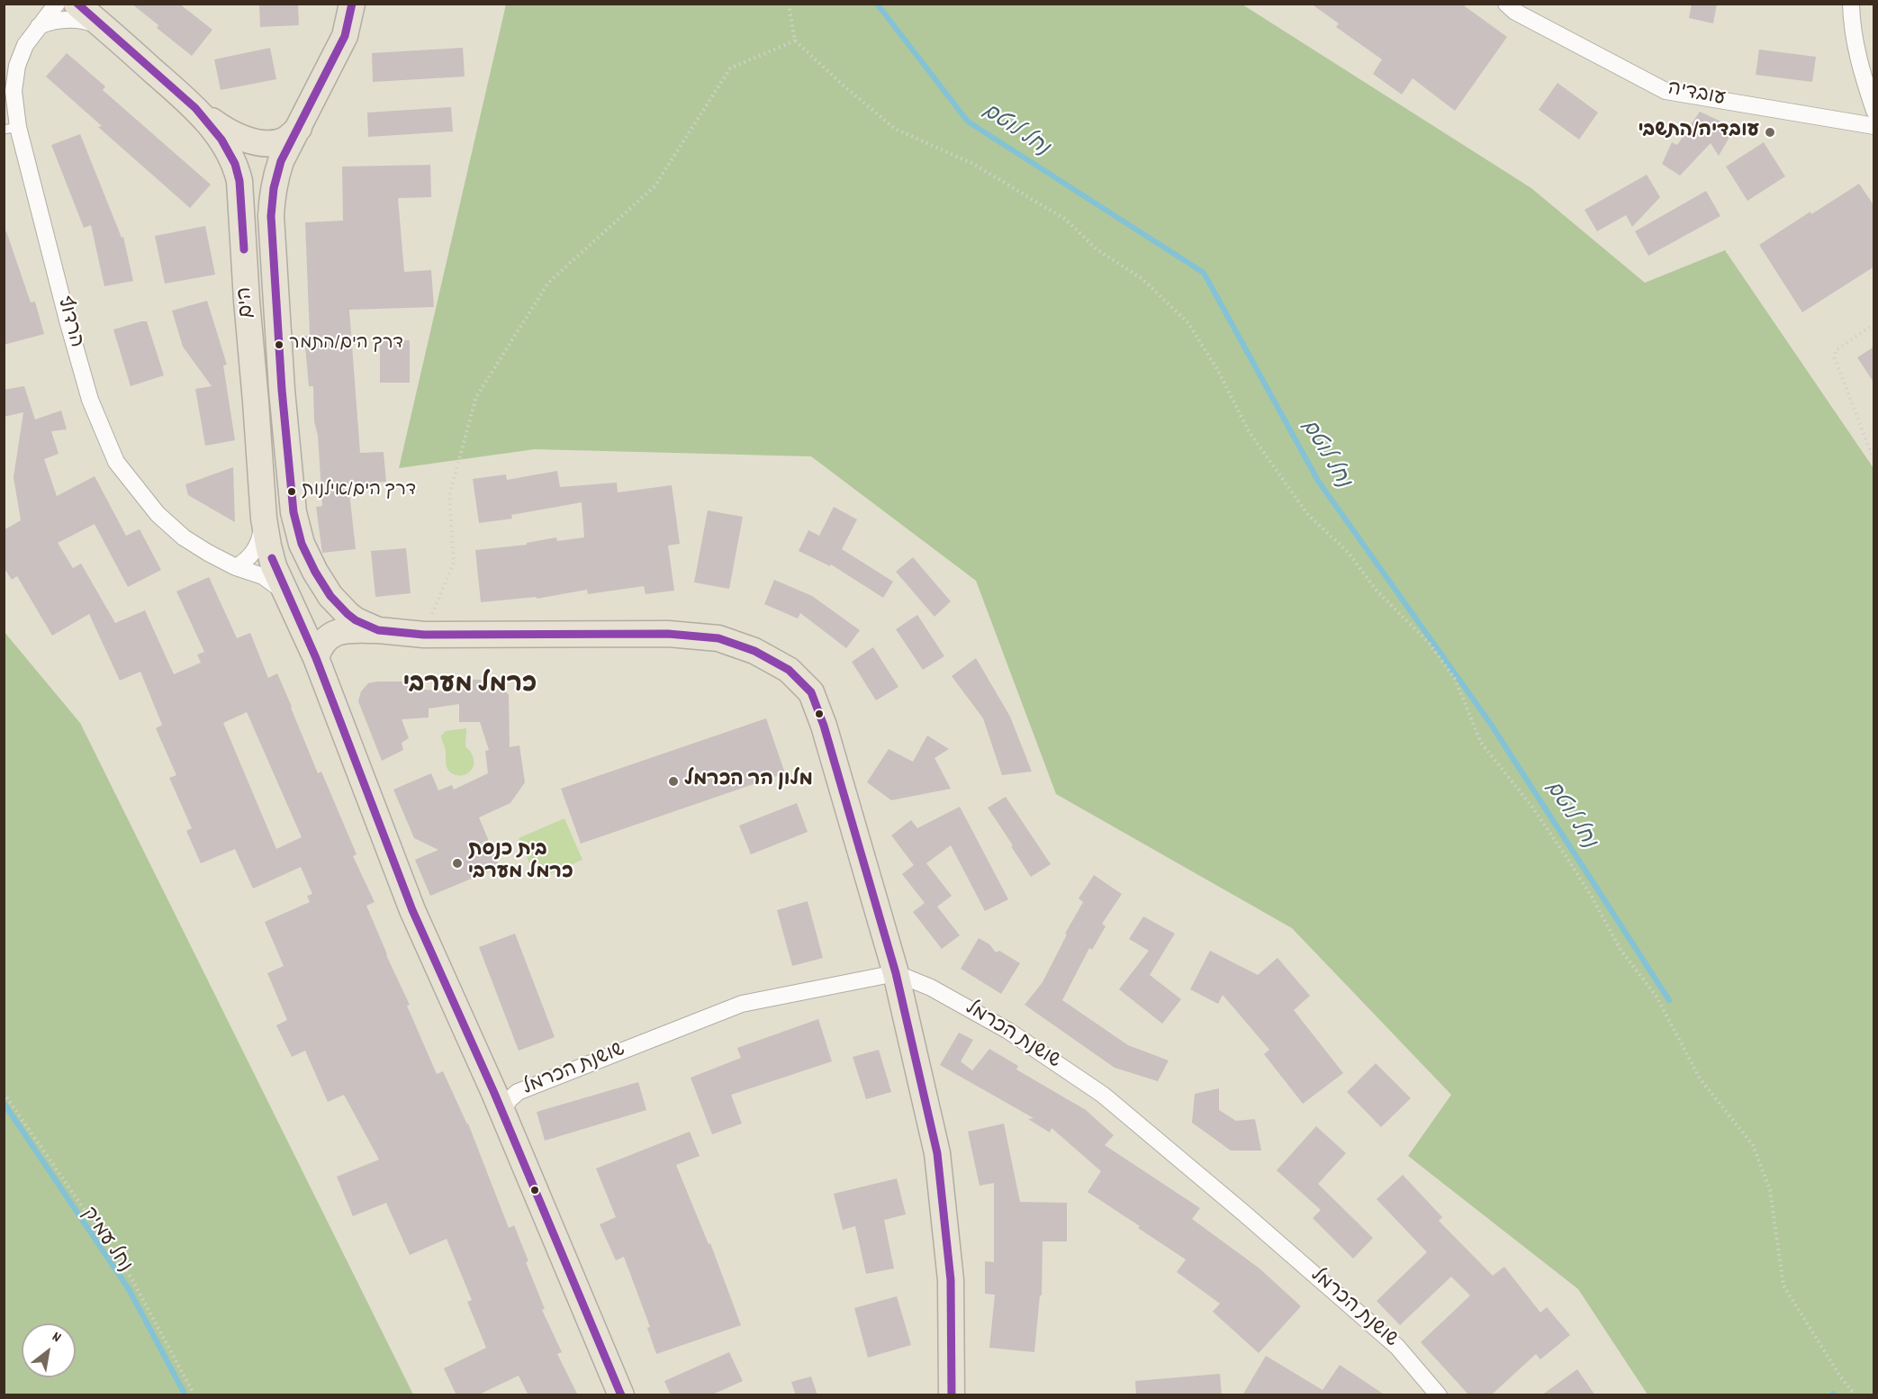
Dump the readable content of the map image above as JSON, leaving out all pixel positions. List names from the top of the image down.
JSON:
{
  "streets": {
    "main road": ["הים"],
    "street": ["עובדיה", "הרדוף", "שושנת הכרמל"],
    "path": ["נחל עמיק"]
  },
  "crossings": [
    ["הים", "הרדוף"],
    ["הים", "שושנת הכרמל"]
  ],
  "districts": ["כרמל מערבי"],
  "water": ["נחל לוטם"],
  "places": [
    "עובדיה/התשבי",
    "דרך הים/התמר",
    "דרך הים/אילנות",
    "מלון הר הכרמל",
    "בית כנסת כרמל מערבי"
  ],
  "north": "top right"
}
